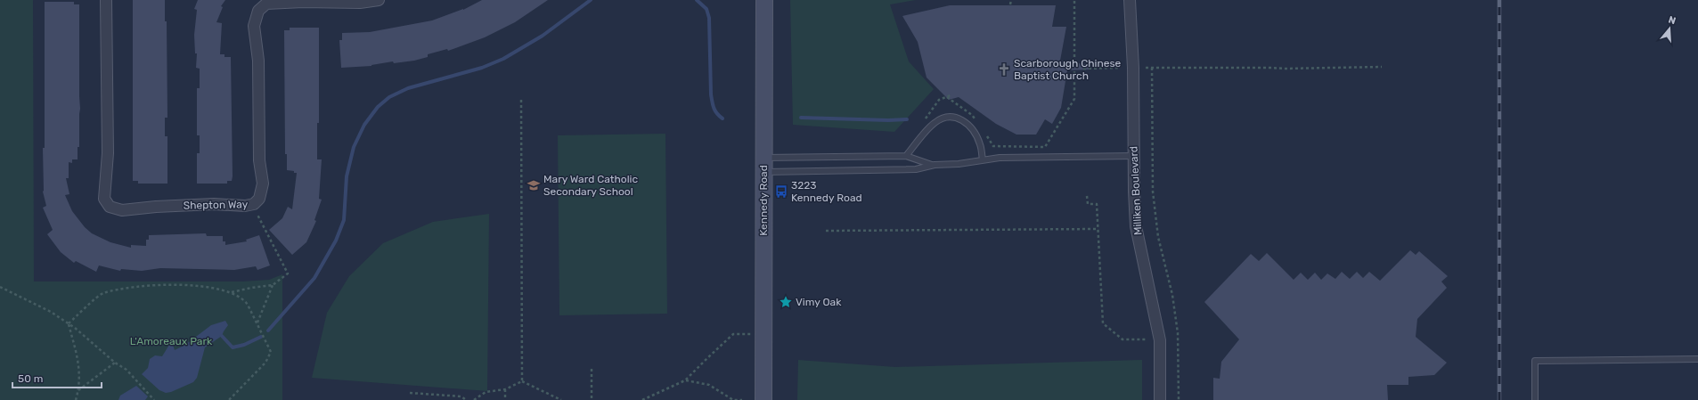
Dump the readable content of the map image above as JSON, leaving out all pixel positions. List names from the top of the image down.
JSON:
{
  "streets": {
    "main road": ["Kennedy Road"],
    "street": ["Milliken Boulevard", "Shepton Way"]
  },
  "parks": ["L'Amoreaux Park"],
  "places": {
    "church": ["Scarborough Chinese Baptist Church"],
    "school or university": ["Mary Ward Catholic Secondary School"],
    "bus stop": ["3223 Kennedy Road"],
    "place": ["Vimy Oak"]
  },
  "scale_bar": "50 m",
  "north": "top"
}
